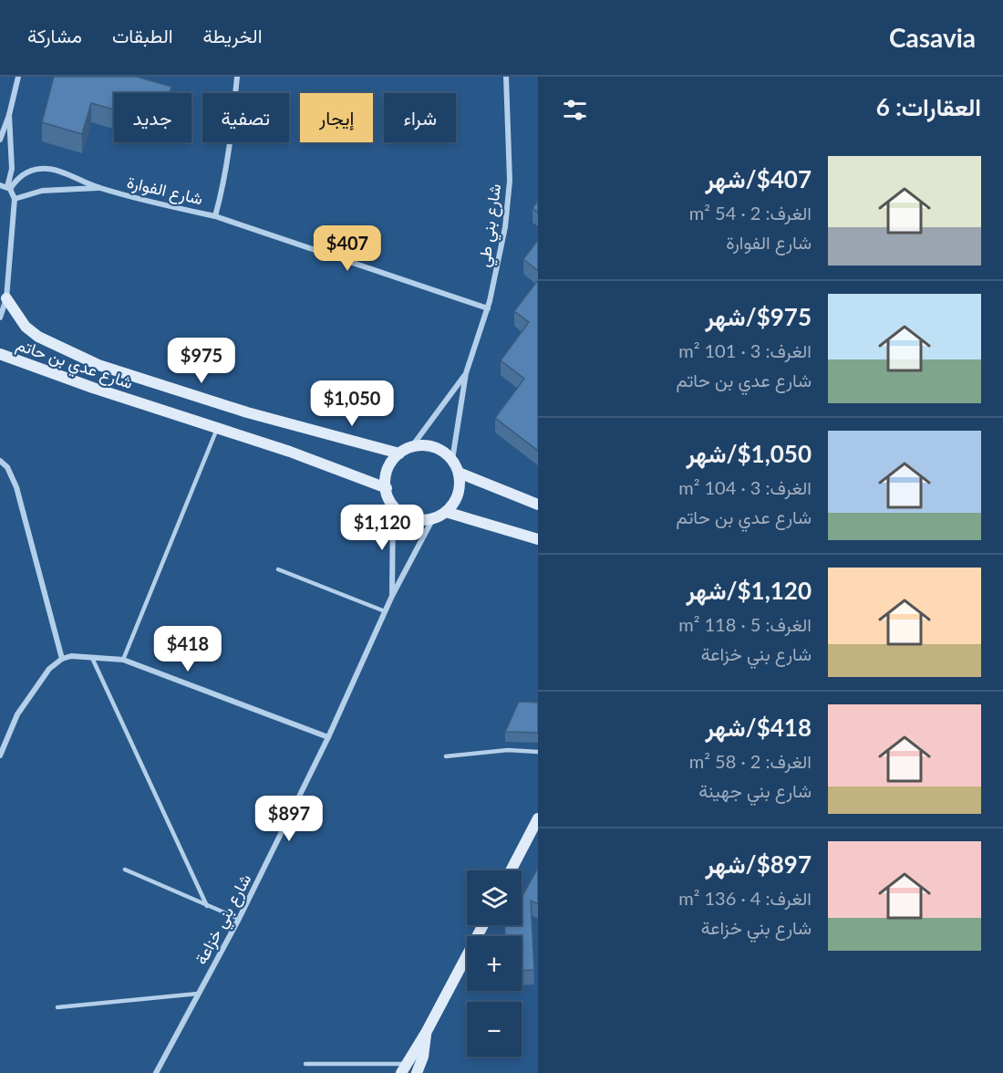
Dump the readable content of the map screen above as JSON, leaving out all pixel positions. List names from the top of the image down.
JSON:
{
  "streets": {
    "street": [
      "شارع الفوارة",
      "شارع بني طي",
      "شارع عدي بن حاتم",
      "شارع بني خزاعة"
    ]
  },
  "crossings": [
    ["شارع بني طي", "شارع عدي بن حاتم"],
    ["شارع بني طي", "شارع بني خزاعة"],
    ["شارع عدي بن حاتم", "شارع بني خزاعة"]
  ],
  "page": {
    "header": "Casavia",
    "nav": ["الخريطة", "الطبقات", "مشاركة"],
    "heading": "العقارات: 6",
    "chip": [
      "شراء",
      "إيجار",
      "تصفية",
      "جديد"
    ],
    "list": [
      {
        "name": "$407/شهر",
        "note": "الغرف: 2 · 54 m² · شارع الفوارة"
      },
      {
        "name": "$975/شهر",
        "note": "الغرف: 3 · 101 m² · شارع عدي بن حاتم"
      },
      {
        "name": "$1,050/شهر",
        "note": "الغرف: 3 · 104 m² · شارع عدي بن حاتم"
      },
      {
        "name": "$1,120/شهر",
        "note": "الغرف: 5 · 118 m² · شارع بني خزاعة"
      },
      {
        "name": "$418/شهر",
        "note": "الغرف: 2 · 58 m² · شارع بني جهينة"
      },
      {
        "name": "$897/شهر",
        "note": "الغرف: 4 · 136 m² · شارع بني خزاعة"
      }
    ],
    "price": [
      "$407",
      "$975",
      "$1,050",
      "$1,120",
      "$418",
      "$897"
    ],
    "map_buttons": ["+", "−"]
  }
}
